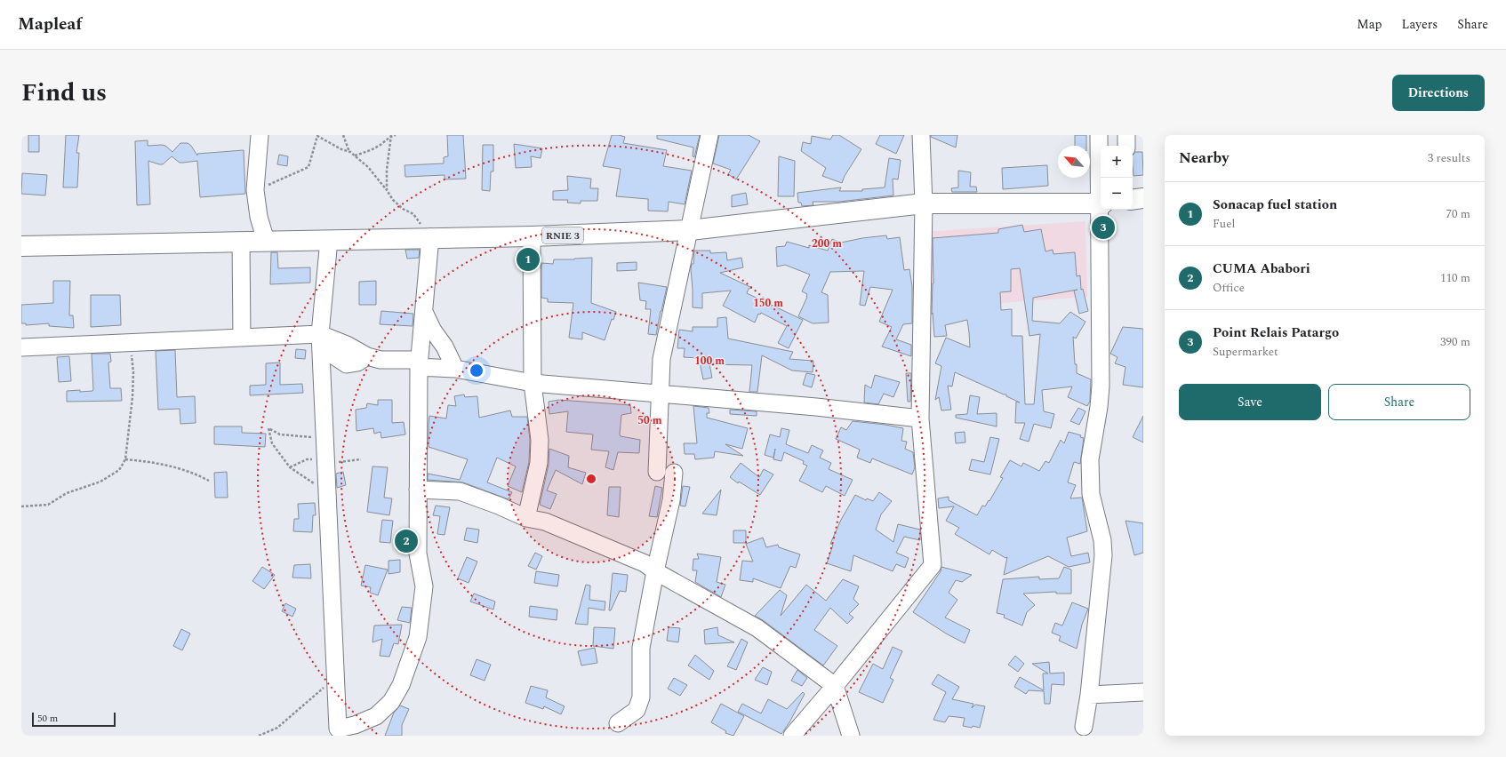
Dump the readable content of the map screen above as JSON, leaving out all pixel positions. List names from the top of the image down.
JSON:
{
  "streets": {
    "highway": ["RNIE 3"]
  },
  "scale_bar": "50 m",
  "north": "top left",
  "page": {
    "header": "Mapleaf",
    "nav": ["Map", "Layers", "Share"],
    "title": "Find us",
    "buttons": [
      "Directions",
      ["Save", "Share"]
    ],
    "heading": ["Nearby", "3 results"],
    "map_buttons": ["+", "−"],
    "list": [
      {
        "mark": "1",
        "name": "Sonacap fuel station",
        "note": "Fuel",
        "value": "70 m"
      },
      {
        "mark": "2",
        "name": "CUMA Ababori",
        "note": "Office",
        "value": "110 m"
      },
      {
        "mark": "3",
        "name": "Point Relais Patargo",
        "note": "Supermarket",
        "value": "390 m"
      }
    ],
    "pins": ["3", "1", "2"],
    "scale": "50 m"
  },
  "rings": [
    "200 m",
    "150 m",
    "100 m",
    "50 m"
  ]
}
